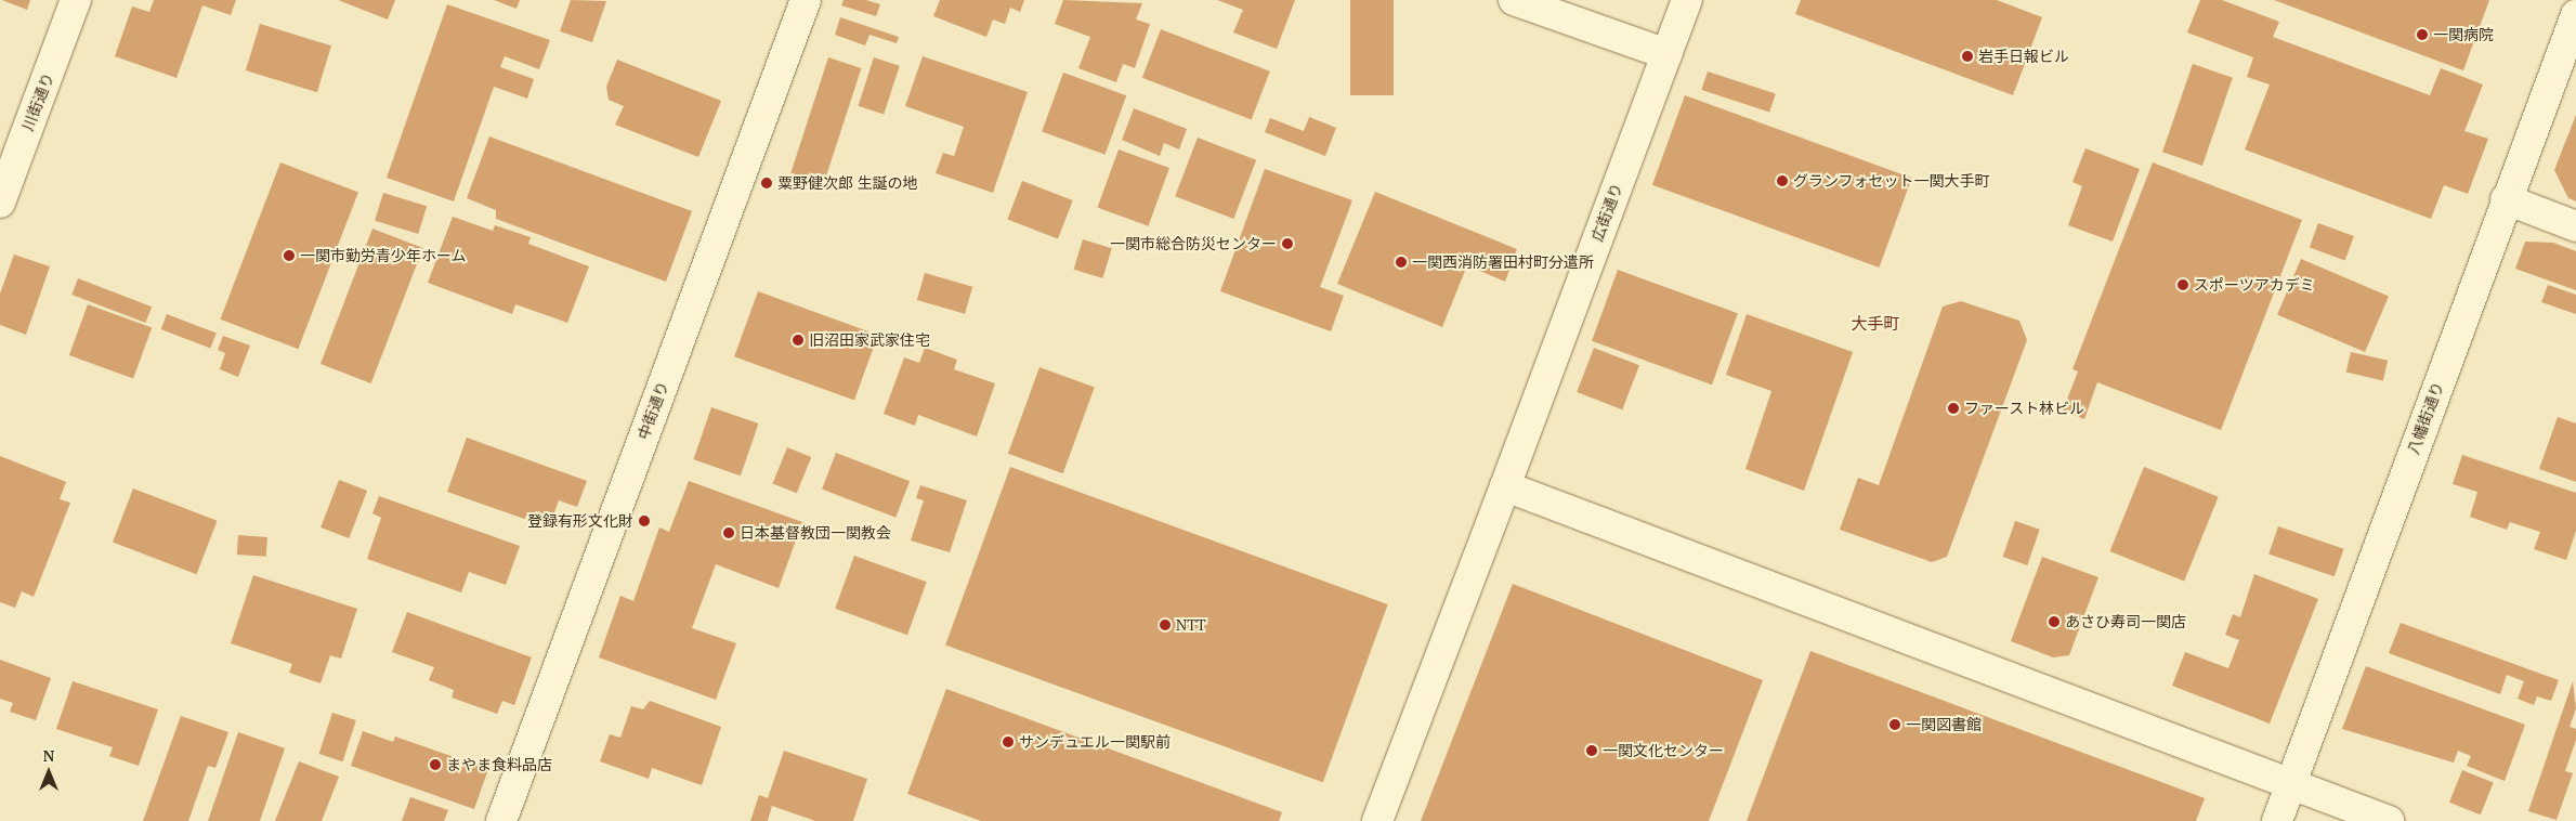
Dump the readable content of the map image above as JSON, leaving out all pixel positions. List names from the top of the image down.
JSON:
{
  "streets": {
    "street": [
      "川街通り",
      "広街通り",
      "中街通り",
      "八幡街通り"
    ]
  },
  "districts": ["大手町"],
  "places": [
    "一関病院",
    "岩手日報ビル",
    "グランフォセット一関大手町",
    "粟野健次郎 生誕の地",
    "一関市総合防災センター",
    "一関市勤労青少年ホーム",
    "一関西消防署田村町分遣所",
    "スポーツアカデミ",
    "旧沼田家武家住宅",
    "ファースト林ビル",
    "登録有形文化財",
    "日本基督教団一関教会",
    "あさひ寿司一関店",
    "NTT",
    "一関図書館",
    "サンデュエル一関駅前",
    "一関文化センター",
    "まやま食料品店"
  ],
  "north": "top"
}
